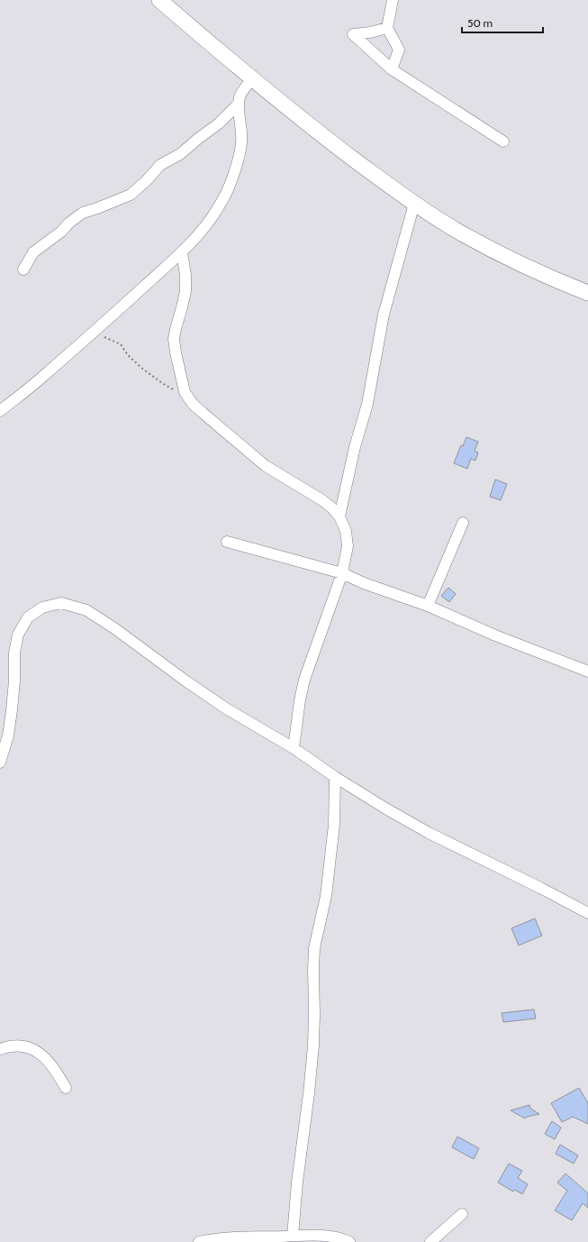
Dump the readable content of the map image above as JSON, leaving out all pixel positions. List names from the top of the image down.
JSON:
{
  "scale_bar": "50 m"
}
